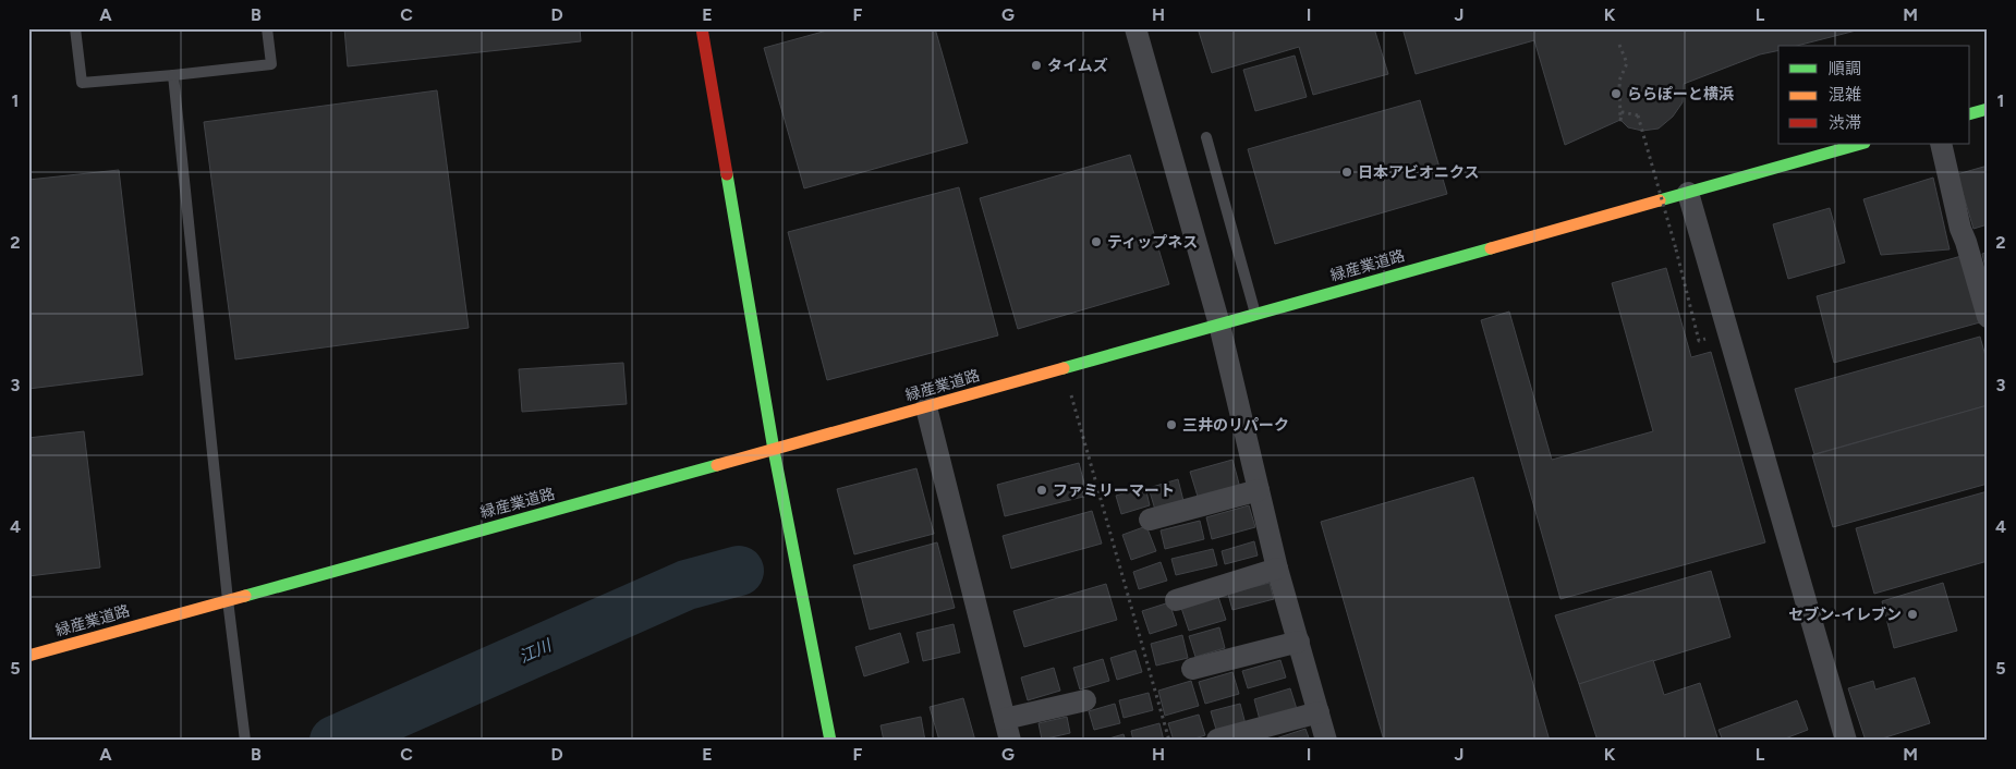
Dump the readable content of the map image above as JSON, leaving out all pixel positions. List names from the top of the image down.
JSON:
{
  "streets": {
    "street": ["緑産業道路"]
  },
  "water": ["江川"],
  "places": [
    "タイムズ",
    "ららぽーと横浜",
    "日本アビオニクス",
    "ティップネス",
    "三井のリパーク",
    "ファミリーマート",
    "セブン-イレブン"
  ],
  "legend": ["順調", "混雑", "渋滞"],
  "grid": {
    "columns": [
      "A",
      "B",
      "C",
      "D",
      "E",
      "F",
      "G",
      "H",
      "I",
      "J",
      "K",
      "L",
      "M"
    ],
    "rows": [
      "1",
      "2",
      "3",
      "4",
      "5"
    ]
  }
}
